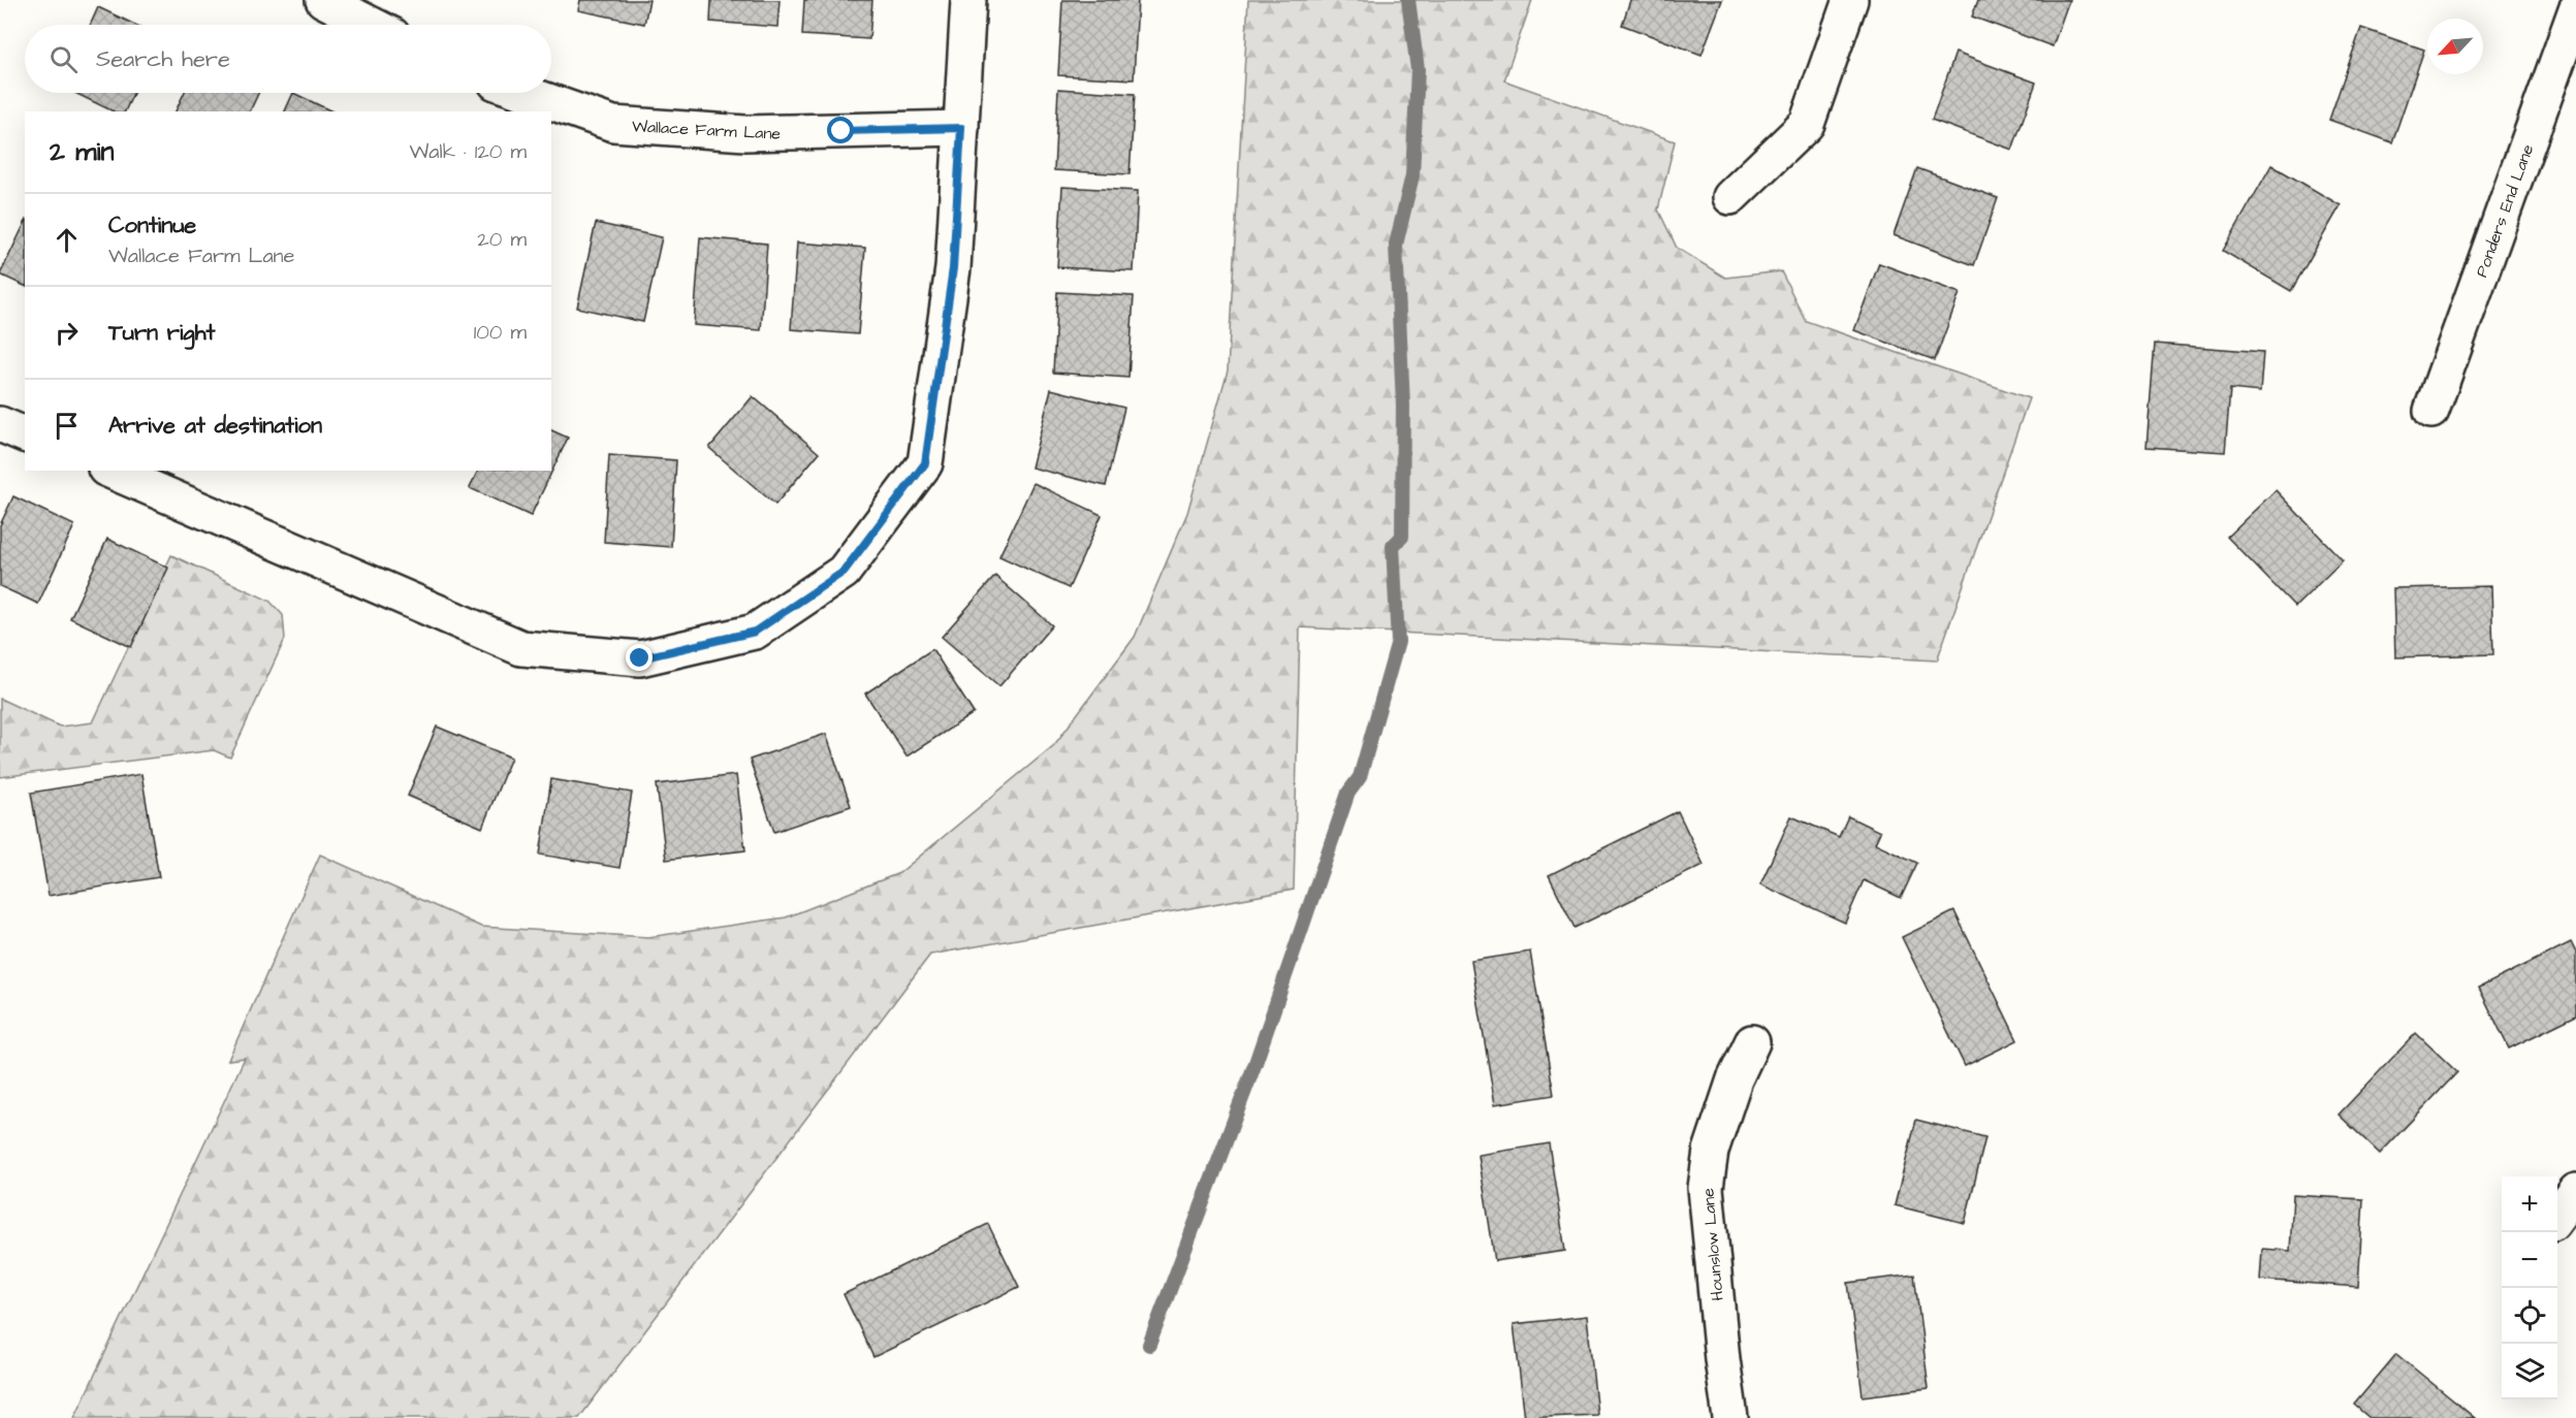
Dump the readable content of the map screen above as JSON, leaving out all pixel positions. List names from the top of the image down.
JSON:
{
  "streets": {
    "street": ["Wallace Farm Lane", "Ponders End Lane", "Hounslow Lane"]
  },
  "north": "bottom left",
  "page": {
    "search": "Search here",
    "heading": ["2 min", "Walk · 120 m"],
    "list": [
      ["Continue", "Wallace Farm Lane", "20 m"],
      ["Turn right", "100 m"],
      "Arrive at destination"
    ],
    "map_buttons": ["+", "−"]
  }
}
